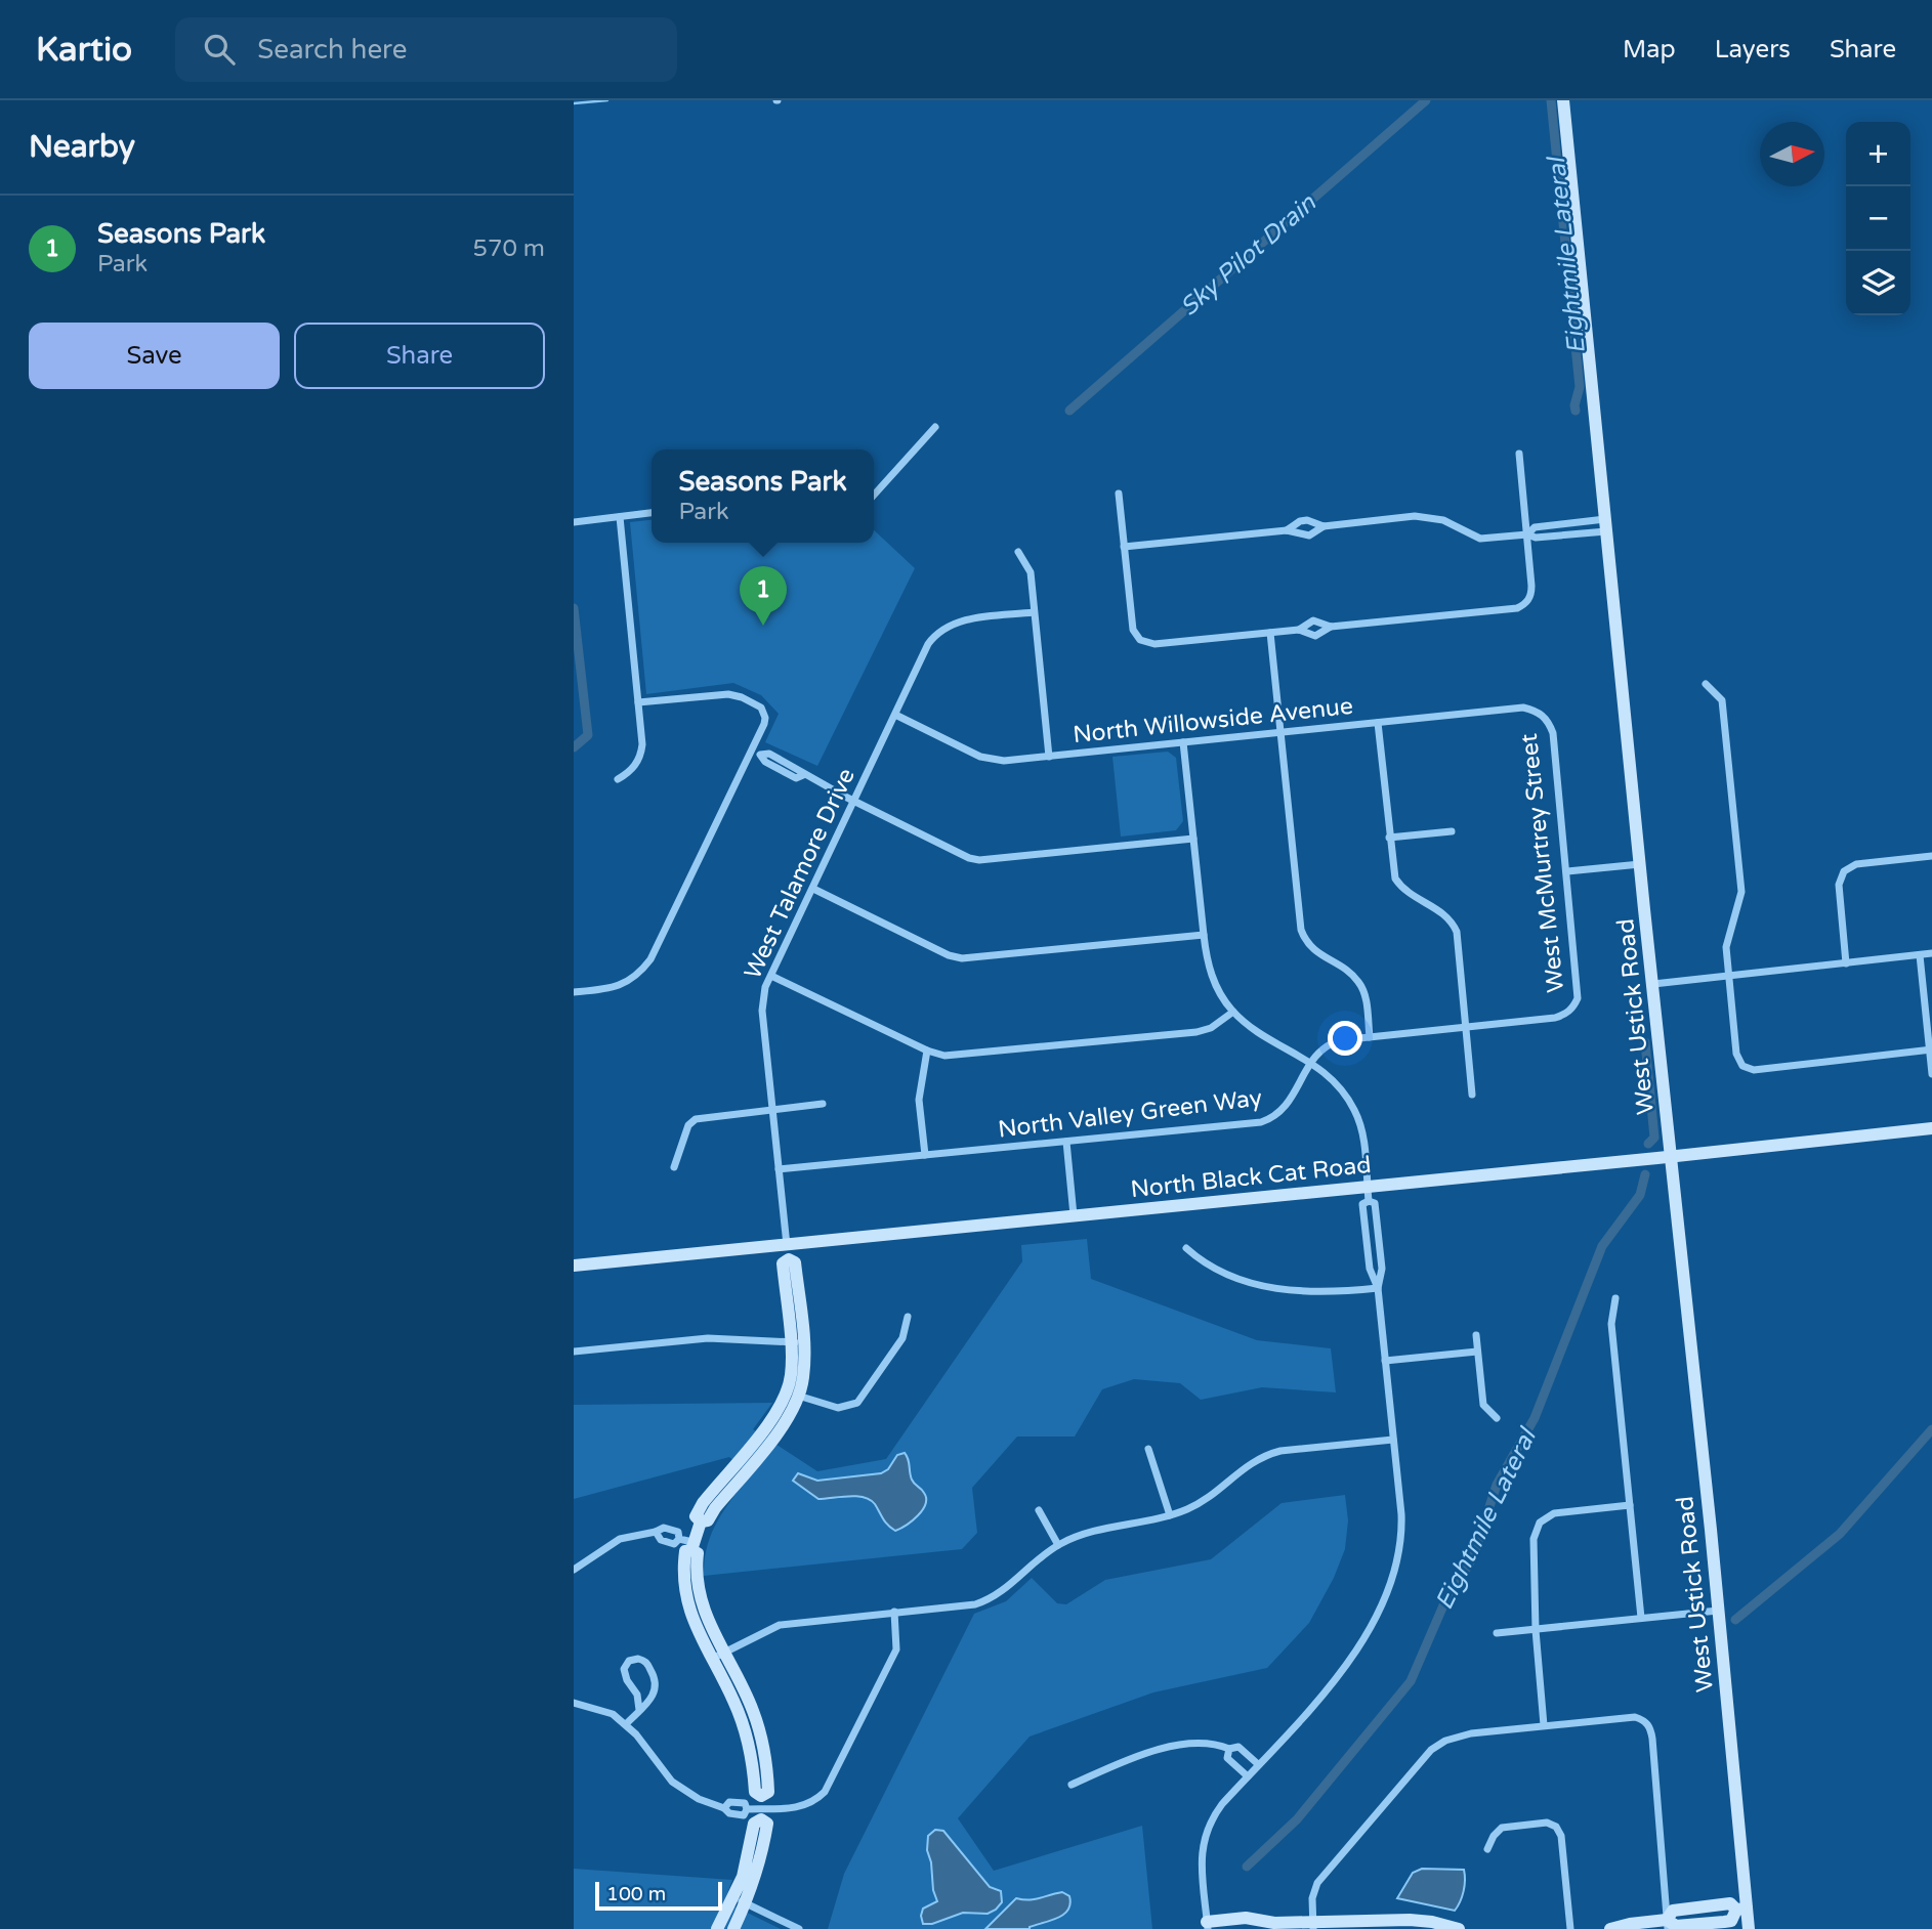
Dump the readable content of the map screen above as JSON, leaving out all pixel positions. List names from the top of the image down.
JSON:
{
  "streets": {
    "main road": ["West Ustick Road", "North Black Cat Road"],
    "street": [
      "North Willowside Avenue",
      "West McMurtrey Street",
      "West Talamore Drive",
      "North Valley Green Way"
    ]
  },
  "crossings": [
    ["North Willowside Avenue", "West McMurtrey Street"],
    ["North Willowside Avenue", "West Talamore Drive"],
    ["West McMurtrey Street", "North Valley Green Way"],
    ["West Talamore Drive", "North Valley Green Way"],
    ["West Talamore Drive", "North Black Cat Road"],
    ["West Ustick Road", "North Black Cat Road"]
  ],
  "water": ["Sky Pilot Drain", "Eightmile Lateral"],
  "scale_bar": "100 m",
  "north": "right",
  "page": {
    "header": "Kartio",
    "search": "Search here",
    "nav": ["Map", "Layers", "Share"],
    "heading": "Nearby",
    "map_buttons": ["+", "−"],
    "list": [
      {
        "mark": "1",
        "name": "Seasons Park",
        "note": "Park",
        "value": "570 m"
      }
    ],
    "buttons": ["Save", "Share"],
    "popup": ["Seasons Park", "Park"],
    "pins": "1",
    "scale": "100 m"
  }
}
